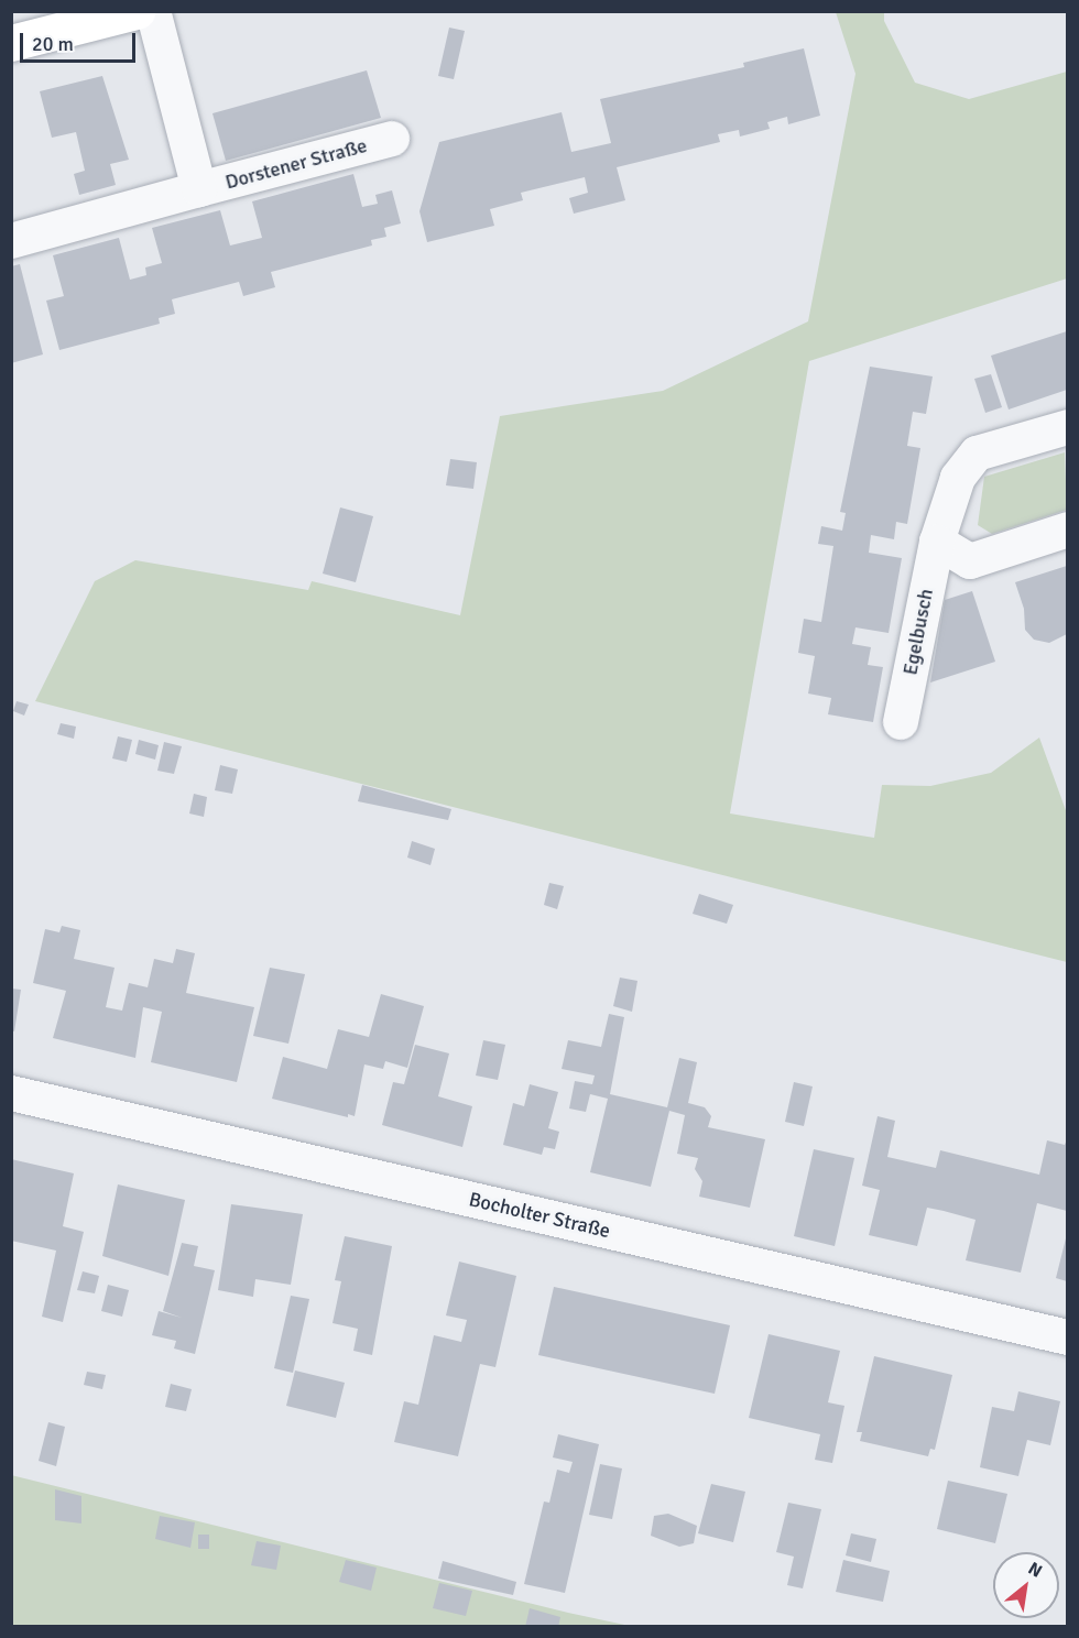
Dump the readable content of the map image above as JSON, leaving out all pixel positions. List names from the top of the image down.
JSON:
{
  "streets": {
    "street": ["Dorstener Straße", "Egelbusch", "Bocholter Straße"]
  },
  "scale_bar": "20 m",
  "north": "top right"
}
